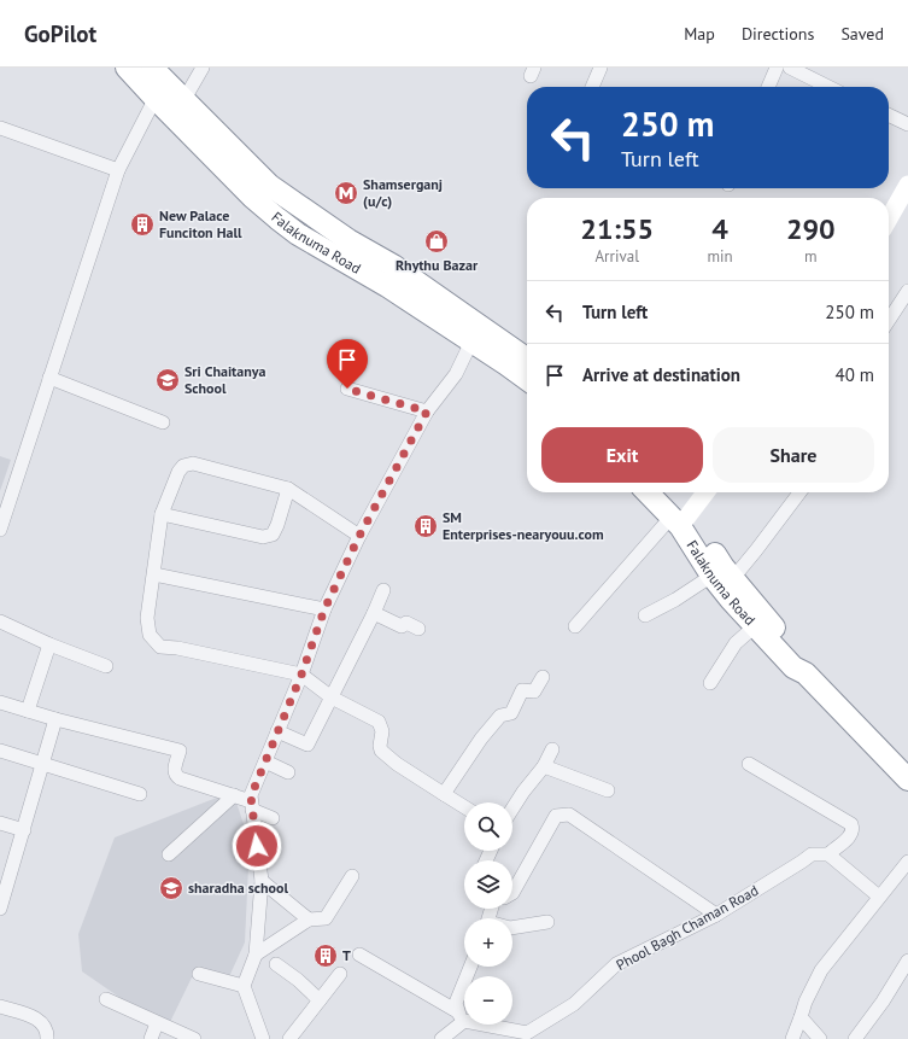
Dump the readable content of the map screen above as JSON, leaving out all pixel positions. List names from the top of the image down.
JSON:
{
  "streets": {
    "highway": ["Falaknuma Road"],
    "street": ["Phool Bagh Chaman Road"]
  },
  "places": {
    "metro station": ["Shamserganj (u/c)"],
    "building": ["New Palace Funciton Hall", "SM Enterprises-nearyouu.com", "T"],
    "shop": ["Rhythu Bazar"],
    "school or university": ["Sri Chaitanya School", "sharadha school"]
  },
  "page": {
    "header": "GoPilot",
    "nav": ["Map", "Directions", "Saved"],
    "turn": ["250 m", "Turn left"],
    "eta": [
      "21:55",
      "Arrival",
      "4",
      "min",
      "290",
      "m"
    ],
    "list": [
      {
        "name": "Turn left",
        "value": "250 m"
      },
      {
        "name": "Arrive at destination",
        "value": "40 m"
      }
    ],
    "buttons": ["Exit", "Share"],
    "map_buttons": ["+", "−"]
  }
}
